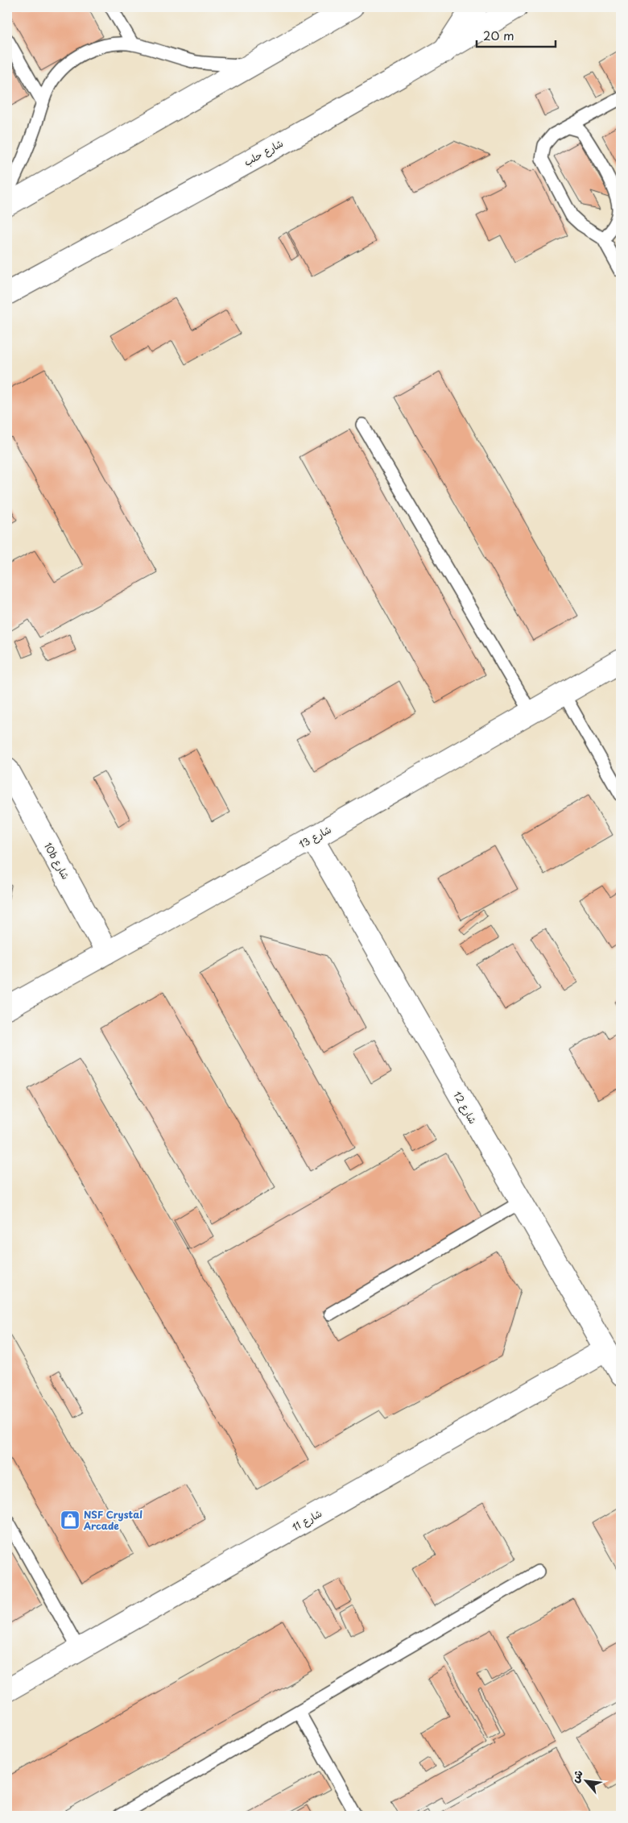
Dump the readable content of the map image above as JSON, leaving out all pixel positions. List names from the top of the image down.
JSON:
{
  "streets": {
    "street": [
      "شارع حلب",
      "شارع 13",
      "10b شارع",
      "شارع 12",
      "شارع 11"
    ]
  },
  "crossings": [
    ["شارع 13", "10b شارع"],
    ["شارع 13", "شارع 12"],
    ["شارع 12", "شارع 11"]
  ],
  "places": {
    "shop": ["NSF Crystal Arcade"]
  },
  "scale_bar": "20 m",
  "north": "top left"
}
